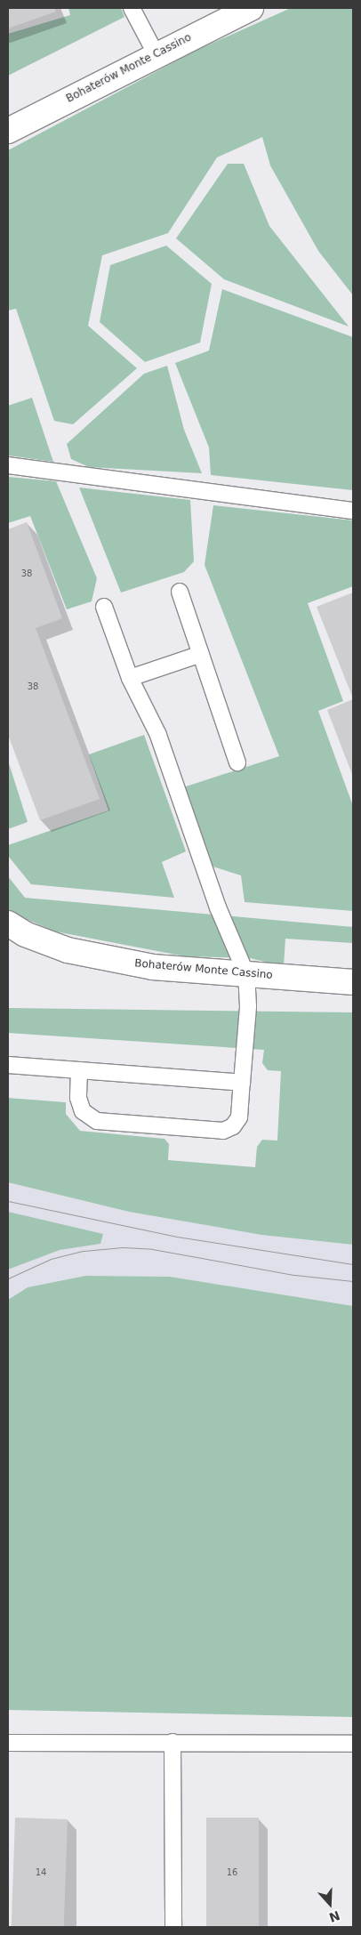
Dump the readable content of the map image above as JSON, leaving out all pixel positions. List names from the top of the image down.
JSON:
{
  "streets": {
    "street": ["Bohaterów Monte Cassino"]
  },
  "house_numbers": [
    "38",
    "38",
    "14",
    "16"
  ],
  "north": "bottom"
}
